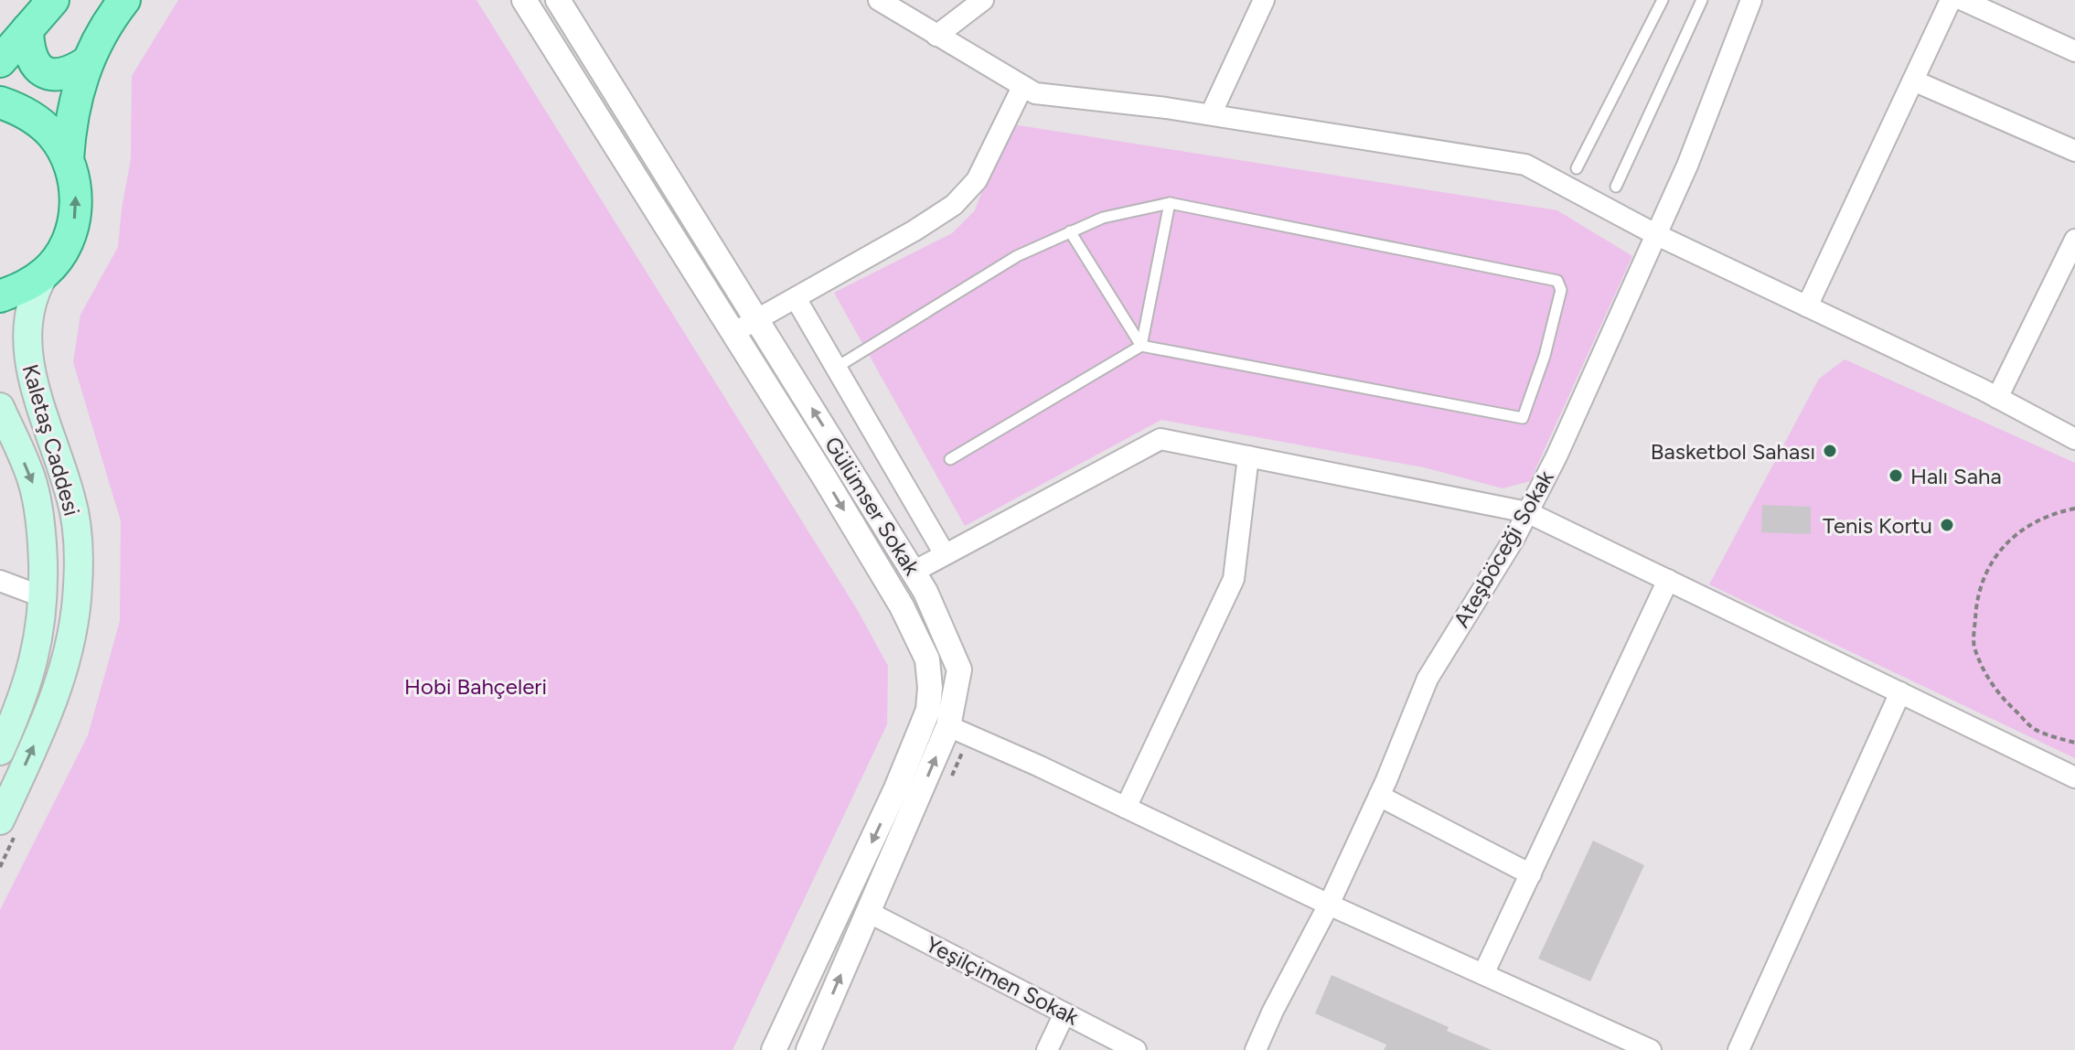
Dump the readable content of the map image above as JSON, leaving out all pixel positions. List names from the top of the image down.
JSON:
{
  "streets": {
    "main road": ["Kaletaş Caddesi"],
    "street": ["Gülümser Sokak", "Ateşböceği Sokak", "Yeşilçimen Sokak"]
  },
  "crossings": [
    ["Gülümser Sokak", "Yeşilçimen Sokak"]
  ],
  "one_way": ["Gülümser Sokak"],
  "parks": ["Hobi Bahçeleri"],
  "places": ["Basketbol Sahası", "Halı Saha", "Tenis Kortu"]
}
